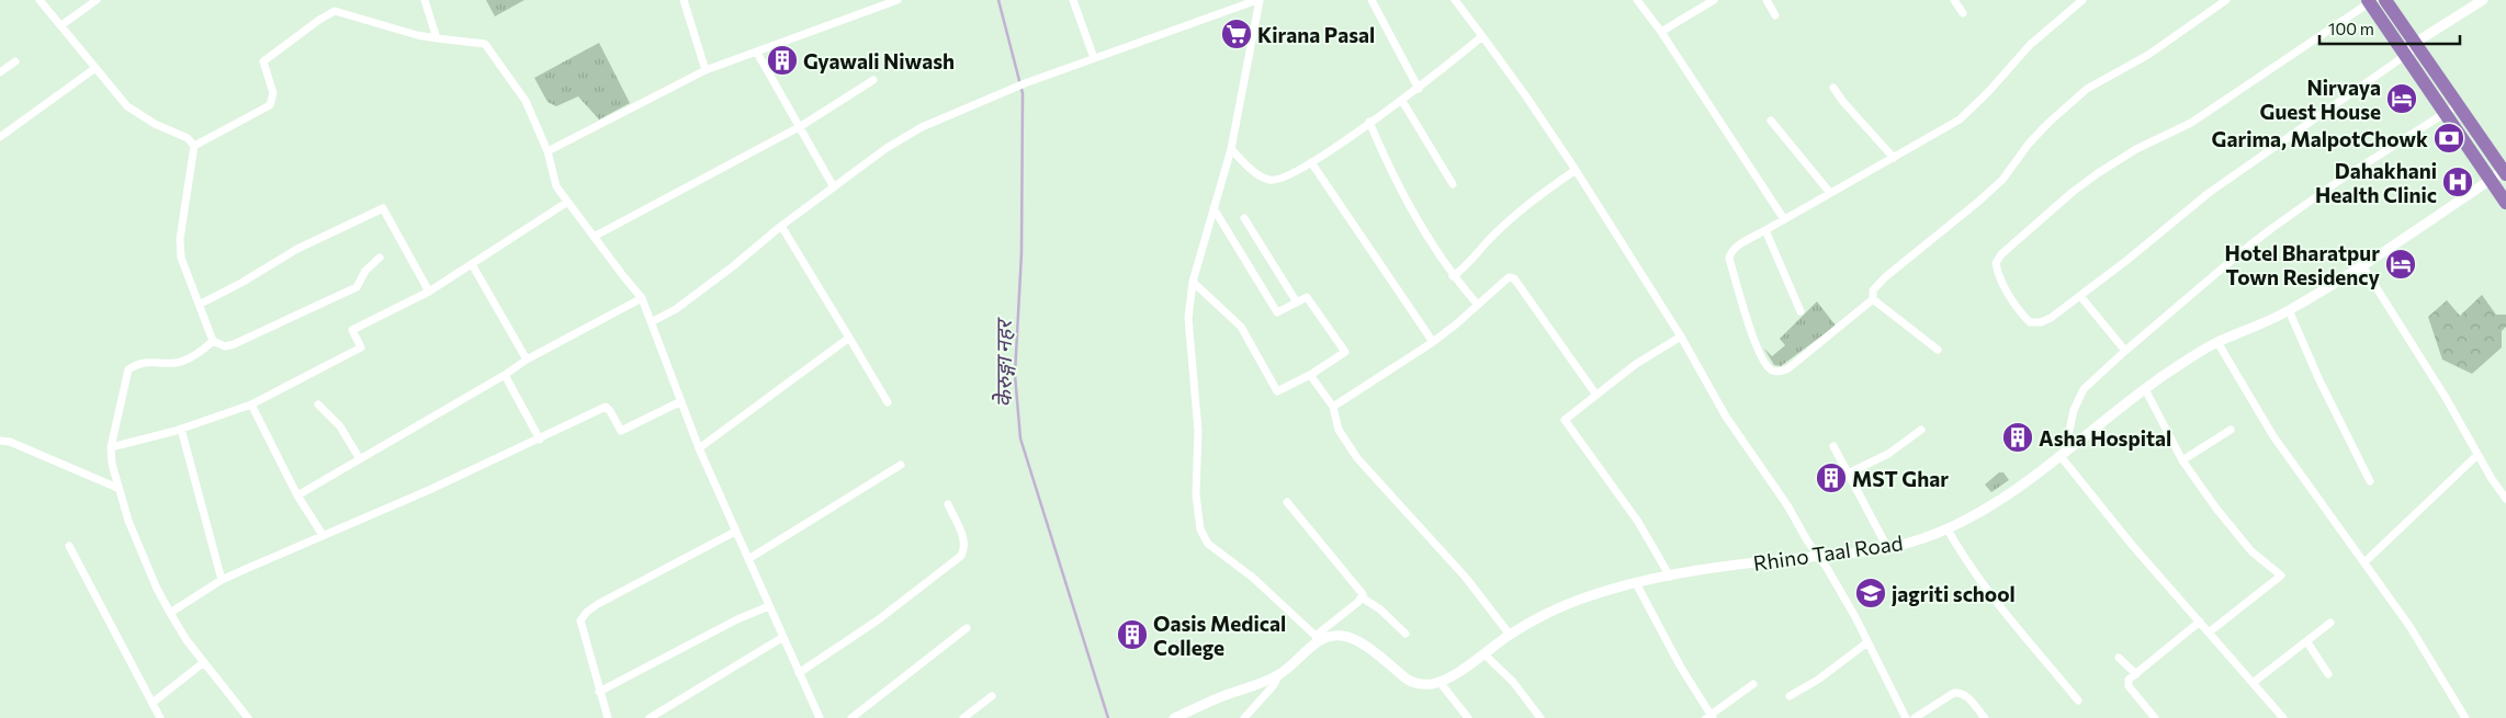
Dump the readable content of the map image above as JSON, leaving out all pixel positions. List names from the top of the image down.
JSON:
{
  "streets": {
    "street": ["Rhino Taal Road"]
  },
  "water": ["केेरुङ्गा नहर"],
  "places": {
    "supermarket": ["Kirana Pasal"],
    "building": [
      "Gyawali Niwash",
      "Asha Hospital",
      "MST Ghar",
      "Oasis Medical College"
    ],
    "hotel": ["Nirvaya Guest House", "Hotel Bharatpur Town Residency"],
    "bank": ["Garima, MalpotChowk"],
    "hospital": ["Dahakhani Health Clinic"],
    "school or university": ["jagriti school"]
  },
  "scale_bar": "100 m"
}
